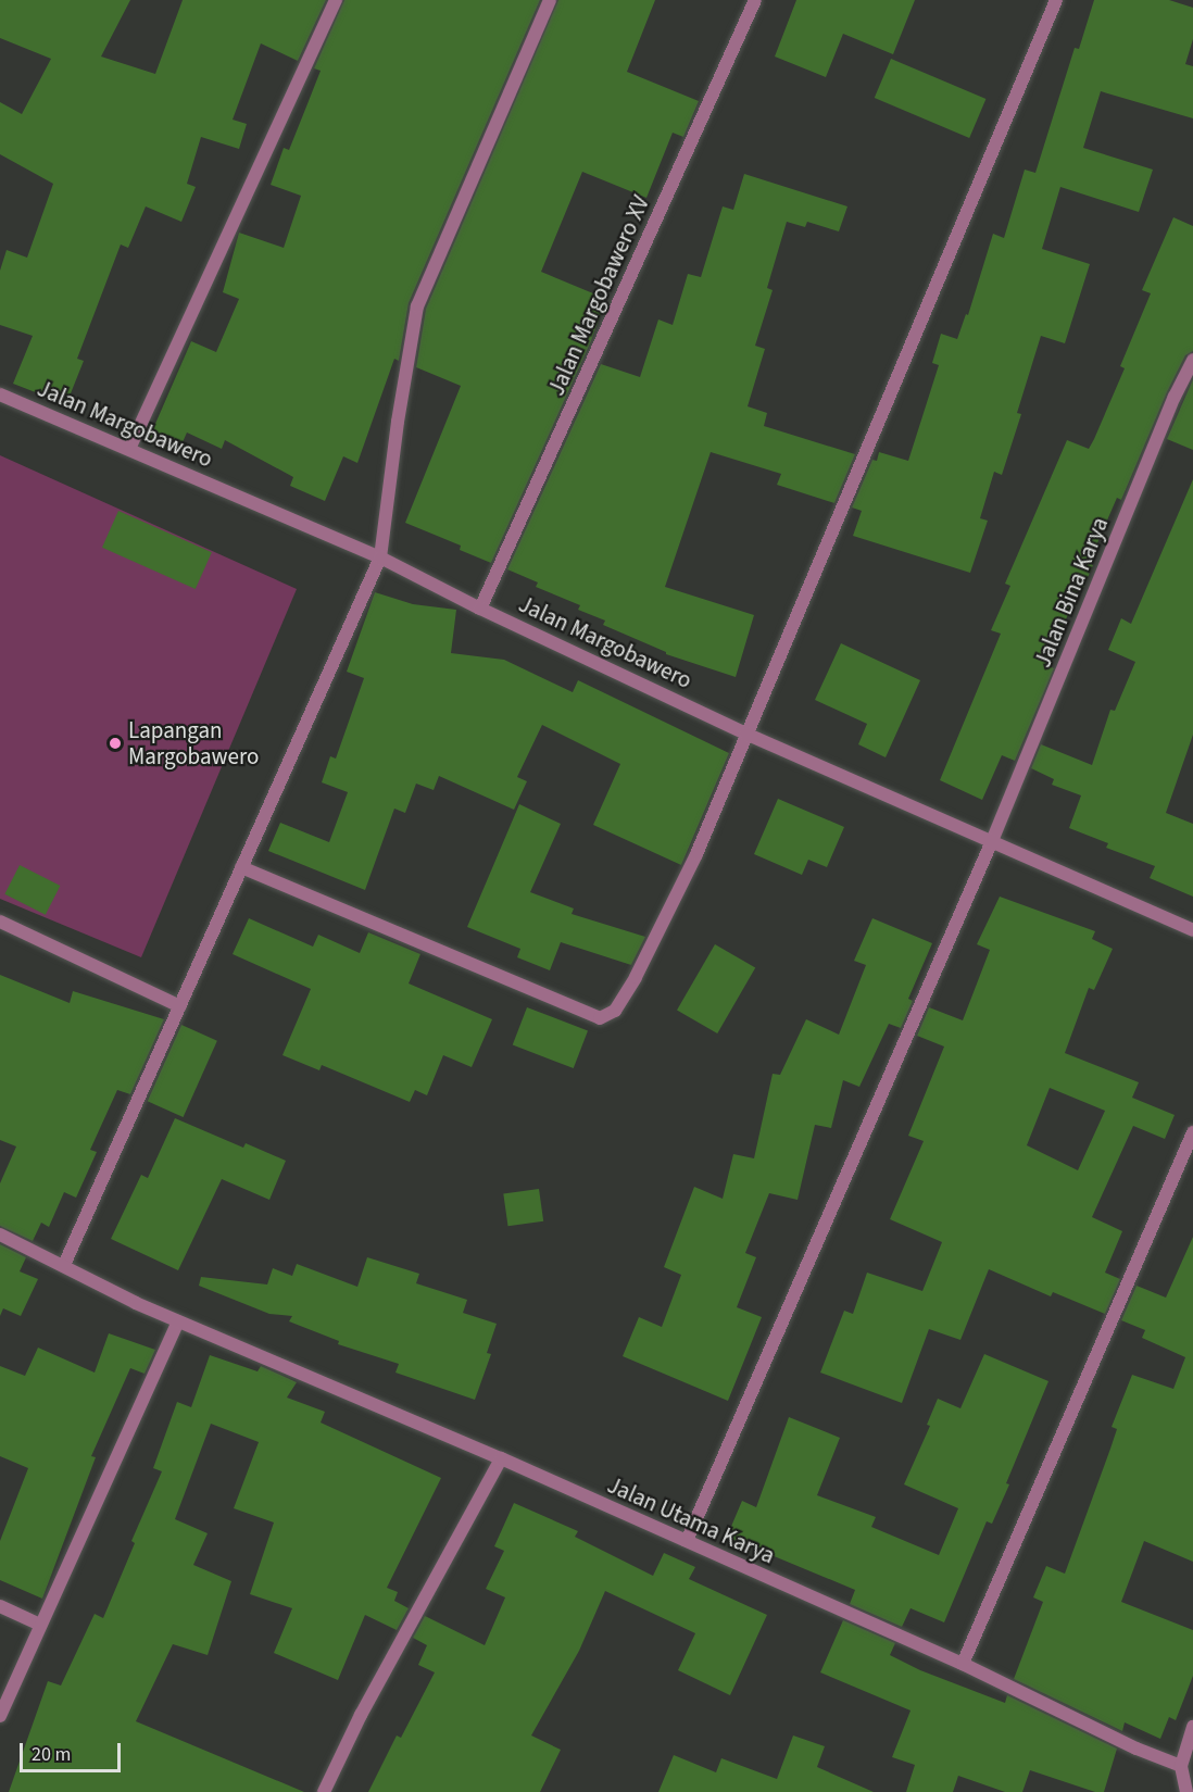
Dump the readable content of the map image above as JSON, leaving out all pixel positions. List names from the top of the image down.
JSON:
{
  "streets": {
    "street": [
      "Jalan Margobawero XV",
      "Jalan Margobawero",
      "Jalan Bina Karya",
      "Jalan Utama Karya"
    ]
  },
  "crossings": [
    ["Jalan Margobawero XV", "Jalan Margobawero"],
    ["Jalan Margobawero", "Jalan Bina Karya"],
    ["Jalan Bina Karya", "Jalan Utama Karya"]
  ],
  "places": ["Lapangan Margobawero"],
  "scale_bar": "20 m"
}
